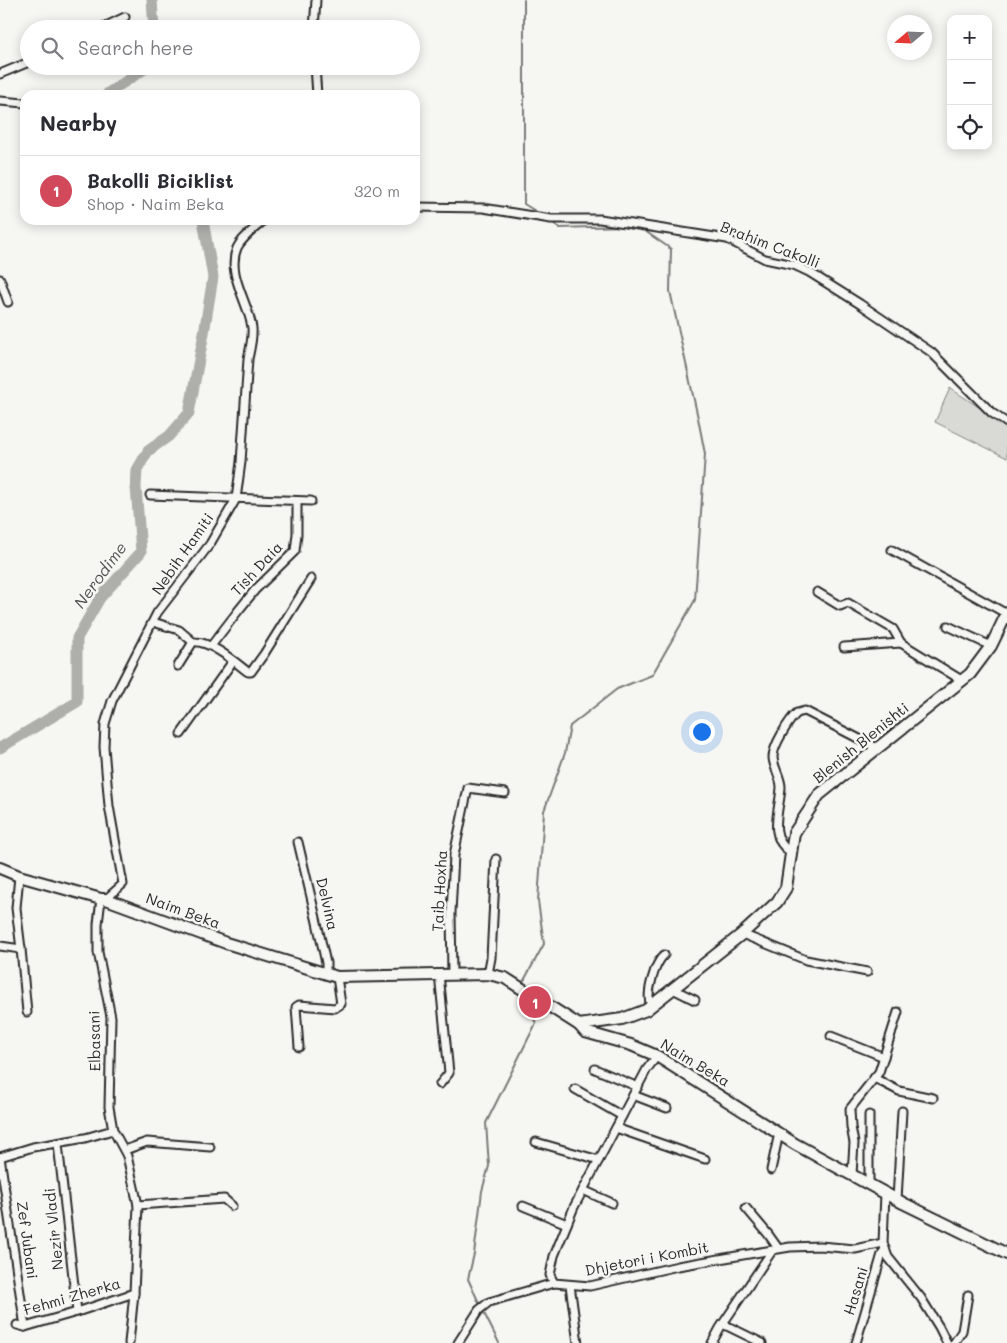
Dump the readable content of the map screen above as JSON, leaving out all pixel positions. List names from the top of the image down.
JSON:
{
  "streets": {
    "street": [
      "Brahim Cakolli",
      "Nebih Hamiti",
      "Tish Daia",
      "Blenish Blenishti",
      "Taib Hoxha",
      "Delvina",
      "Naim Beka",
      "Elbasani",
      "Nezir Vladi",
      "Zef Jubani",
      "Dhjetori i Kombit",
      "Hasani",
      "Fehmi Zherka"
    ]
  },
  "crossings": [
    ["Nebih Hamiti", "Naim Beka"],
    ["Nebih Hamiti", "Elbasani"],
    ["Blenish Blenishti", "Naim Beka"],
    ["Taib Hoxha", "Naim Beka"],
    ["Delvina", "Naim Beka"],
    ["Naim Beka", "Elbasani"],
    ["Elbasani", "Fehmi Zherka"],
    ["Nezir Vladi", "Fehmi Zherka"],
    ["Zef Jubani", "Fehmi Zherka"],
    ["Dhjetori i Kombit", "Hasani"]
  ],
  "water": ["Nerodime"],
  "north": "left",
  "page": {
    "map_buttons": ["+", "−"],
    "search": "Search here",
    "heading": "Nearby",
    "list": [
      {
        "mark": "1",
        "name": "Bakolli Biciklist",
        "note": "Shop · Naim Beka",
        "value": "320 m"
      }
    ],
    "pins": "1"
  }
}
